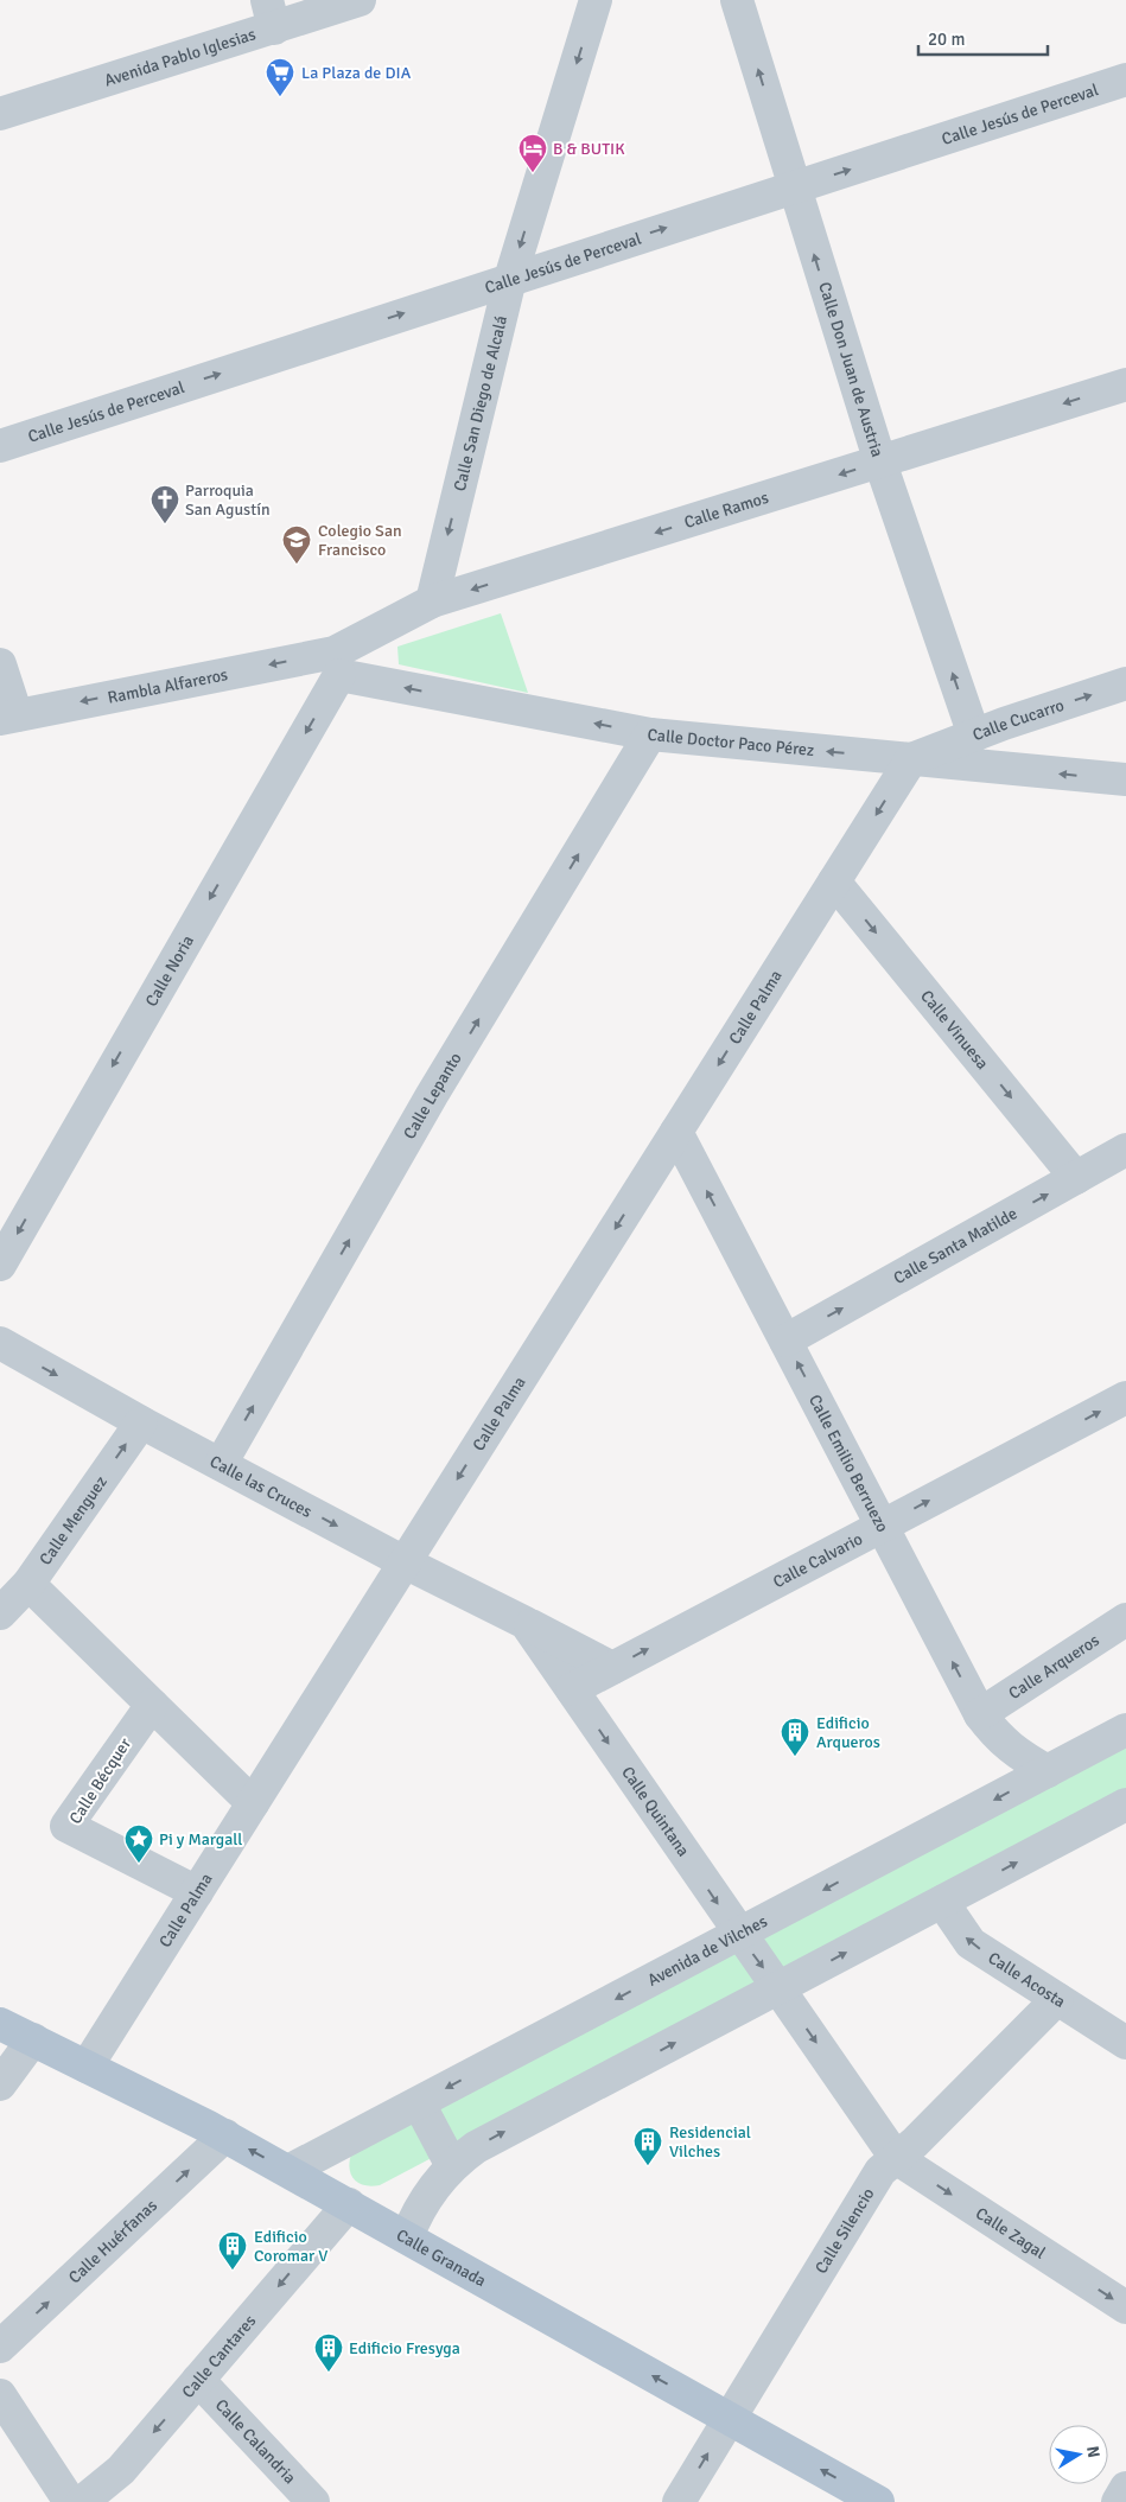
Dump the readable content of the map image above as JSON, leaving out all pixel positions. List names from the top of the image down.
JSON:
{
  "streets": {
    "main road": ["Calle Granada"],
    "street": [
      "Avenida Pablo Iglesias",
      "Calle Jesús de Perceval",
      "Calle Don Juan de Austria",
      "Calle San Diego de Alcalá",
      "Calle Ramos",
      "Rambla Alfareros",
      "Calle Cucarro",
      "Calle Doctor Paco Pérez",
      "Calle Noria",
      "Calle Palma",
      "Calle Vinuesa",
      "Calle Lepanto",
      "Calle Santa Matilde",
      "Calle Emilio Berruezo",
      "Calle las Cruces",
      "Calle Menguez",
      "Calle Calvario",
      "Calle Arqueros",
      "Calle Bécquer",
      "Calle Quintana",
      "Avenida de Vilches",
      "Calle Acosta",
      "Calle Silencio",
      "Calle Zagal",
      "Calle Huérfanas",
      "Calle Cantares",
      "Calle Calandria"
    ]
  },
  "crossings": [
    ["Calle Jesús de Perceval", "Calle Don Juan de Austria"],
    ["Calle Jesús de Perceval", "Calle San Diego de Alcalá"],
    ["Calle Don Juan de Austria", "Calle Ramos"],
    ["Calle Don Juan de Austria", "Calle Cucarro"],
    ["Calle San Diego de Alcalá", "Calle Ramos"],
    ["Calle Ramos", "Rambla Alfareros"],
    ["Calle Ramos", "Calle Doctor Paco Pérez"],
    ["Calle Ramos", "Calle Noria"],
    ["Rambla Alfareros", "Calle Doctor Paco Pérez"],
    ["Rambla Alfareros", "Calle Noria"],
    ["Calle Cucarro", "Calle Doctor Paco Pérez"],
    ["Calle Cucarro", "Calle Palma"],
    ["Calle Doctor Paco Pérez", "Calle Noria"],
    ["Calle Doctor Paco Pérez", "Calle Palma"],
    ["Calle Doctor Paco Pérez", "Calle Lepanto"],
    ["Calle Palma", "Calle Vinuesa"],
    ["Calle Palma", "Calle Emilio Berruezo"],
    ["Calle Palma", "Calle las Cruces"],
    ["Calle Palma", "Calle Bécquer"],
    ["Calle Palma", "Calle Granada"],
    ["Calle Vinuesa", "Calle Santa Matilde"],
    ["Calle Lepanto", "Calle las Cruces"],
    ["Calle Santa Matilde", "Calle Emilio Berruezo"],
    ["Calle Emilio Berruezo", "Calle Calvario"],
    ["Calle Emilio Berruezo", "Calle Arqueros"],
    ["Calle Emilio Berruezo", "Avenida de Vilches"],
    ["Calle las Cruces", "Calle Menguez"],
    ["Calle las Cruces", "Calle Calvario"],
    ["Calle las Cruces", "Calle Quintana"],
    ["Calle Calvario", "Calle Quintana"],
    ["Calle Quintana", "Avenida de Vilches"],
    ["Avenida de Vilches", "Calle Granada"],
    ["Calle Acosta", "Calle Silencio"],
    ["Calle Silencio", "Calle Zagal"],
    ["Calle Silencio", "Calle Granada"],
    ["Calle Huérfanas", "Calle Granada"],
    ["Calle Granada", "Calle Cantares"],
    ["Calle Cantares", "Calle Calandria"]
  ],
  "one_way": [
    "Calle Jesús de Perceval",
    "Calle Don Juan de Austria",
    "Calle San Diego de Alcalá",
    "Calle Ramos",
    "Rambla Alfareros",
    "Calle Cucarro",
    "Calle Doctor Paco Pérez",
    "Calle Noria",
    "Calle Palma",
    "Calle Vinuesa",
    "Calle Lepanto",
    "Calle Santa Matilde",
    "Calle Emilio Berruezo",
    "Calle Menguez",
    "Calle Calvario",
    "Calle Quintana",
    "Calle Zagal",
    "Calle Huérfanas",
    "Calle Granada",
    "Calle Cantares"
  ],
  "places": {
    "supermarket": ["La Plaza de DIA"],
    "hotel": ["B & BUTIK"],
    "church": ["Parroquia San Agustín"],
    "school or university": ["Colegio San Francisco"],
    "building": [
      "Edificio Arqueros",
      "Residencial Vilches",
      "Edificio Coromar V",
      "Edificio Fresyga"
    ],
    "place": ["Pi y Margall"]
  },
  "scale_bar": "20 m",
  "north": "right"
}
